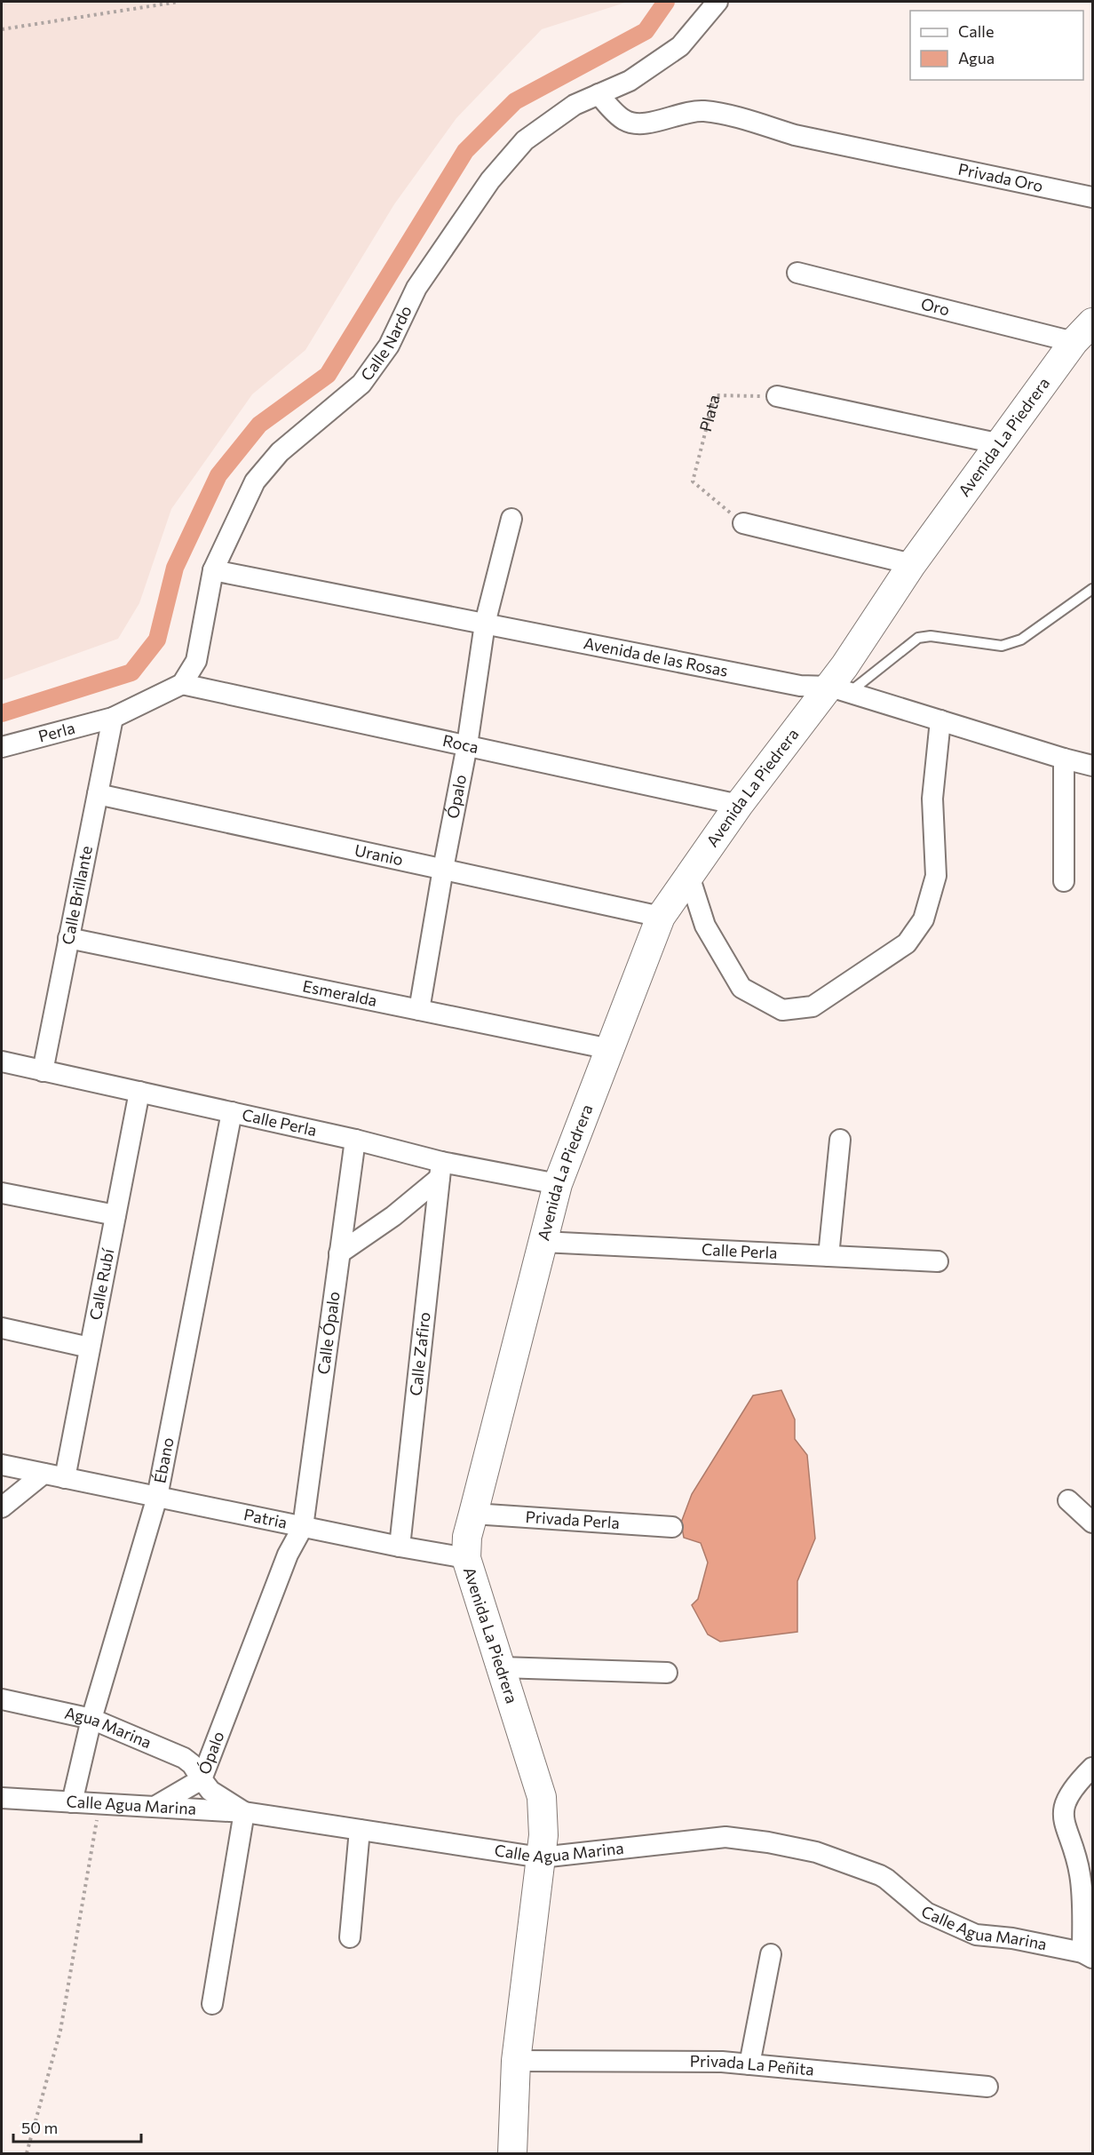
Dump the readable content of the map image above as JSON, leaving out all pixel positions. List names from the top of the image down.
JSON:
{
  "streets": {
    "street": [
      "Privada Oro",
      "Oro",
      "Calle Nardo",
      "Avenida La Piedrera",
      "Avenida de las Rosas",
      "Perla",
      "Roca",
      "Ópalo",
      "Uranio",
      "Calle Brillante",
      "Esmeralda",
      "Calle Perla",
      "Calle Rubí",
      "Calle Ópalo",
      "Calle Zafiro",
      "Ébano",
      "Patria",
      "Privada Perla",
      "Agua Marina",
      "Calle Agua Marina",
      "Privada La Peñita"
    ],
    "path": ["Plata"]
  },
  "crossings": [
    ["Privada Oro", "Calle Nardo"],
    ["Oro", "Avenida La Piedrera"],
    ["Calle Nardo", "Avenida de las Rosas"],
    ["Calle Nardo", "Roca"],
    ["Avenida La Piedrera", "Avenida de las Rosas"],
    ["Avenida La Piedrera", "Roca"],
    ["Avenida La Piedrera", "Uranio"],
    ["Avenida La Piedrera", "Esmeralda"],
    ["Avenida La Piedrera", "Calle Perla"],
    ["Avenida La Piedrera", "Patria"],
    ["Avenida La Piedrera", "Privada Perla"],
    ["Avenida La Piedrera", "Calle Agua Marina"],
    ["Avenida La Piedrera", "Privada La Peñita"],
    ["Avenida de las Rosas", "Ópalo"],
    ["Perla", "Calle Brillante"],
    ["Roca", "Ópalo"],
    ["Ópalo", "Uranio"],
    ["Ópalo", "Esmeralda"],
    ["Ópalo", "Calle Ópalo"],
    ["Ópalo", "Patria"],
    ["Ópalo", "Agua Marina"],
    ["Ópalo", "Calle Agua Marina"],
    ["Uranio", "Calle Brillante"],
    ["Calle Brillante", "Esmeralda"],
    ["Calle Brillante", "Calle Perla"],
    ["Calle Perla", "Calle Rubí"],
    ["Calle Perla", "Calle Ópalo"],
    ["Calle Perla", "Calle Zafiro"],
    ["Calle Perla", "Ébano"],
    ["Calle Rubí", "Patria"],
    ["Calle Ópalo", "Patria"],
    ["Calle Zafiro", "Patria"],
    ["Ébano", "Patria"],
    ["Ébano", "Agua Marina"],
    ["Ébano", "Calle Agua Marina"]
  ],
  "legend": ["Calle", "Agua"],
  "scale_bar": "50 m"
}
